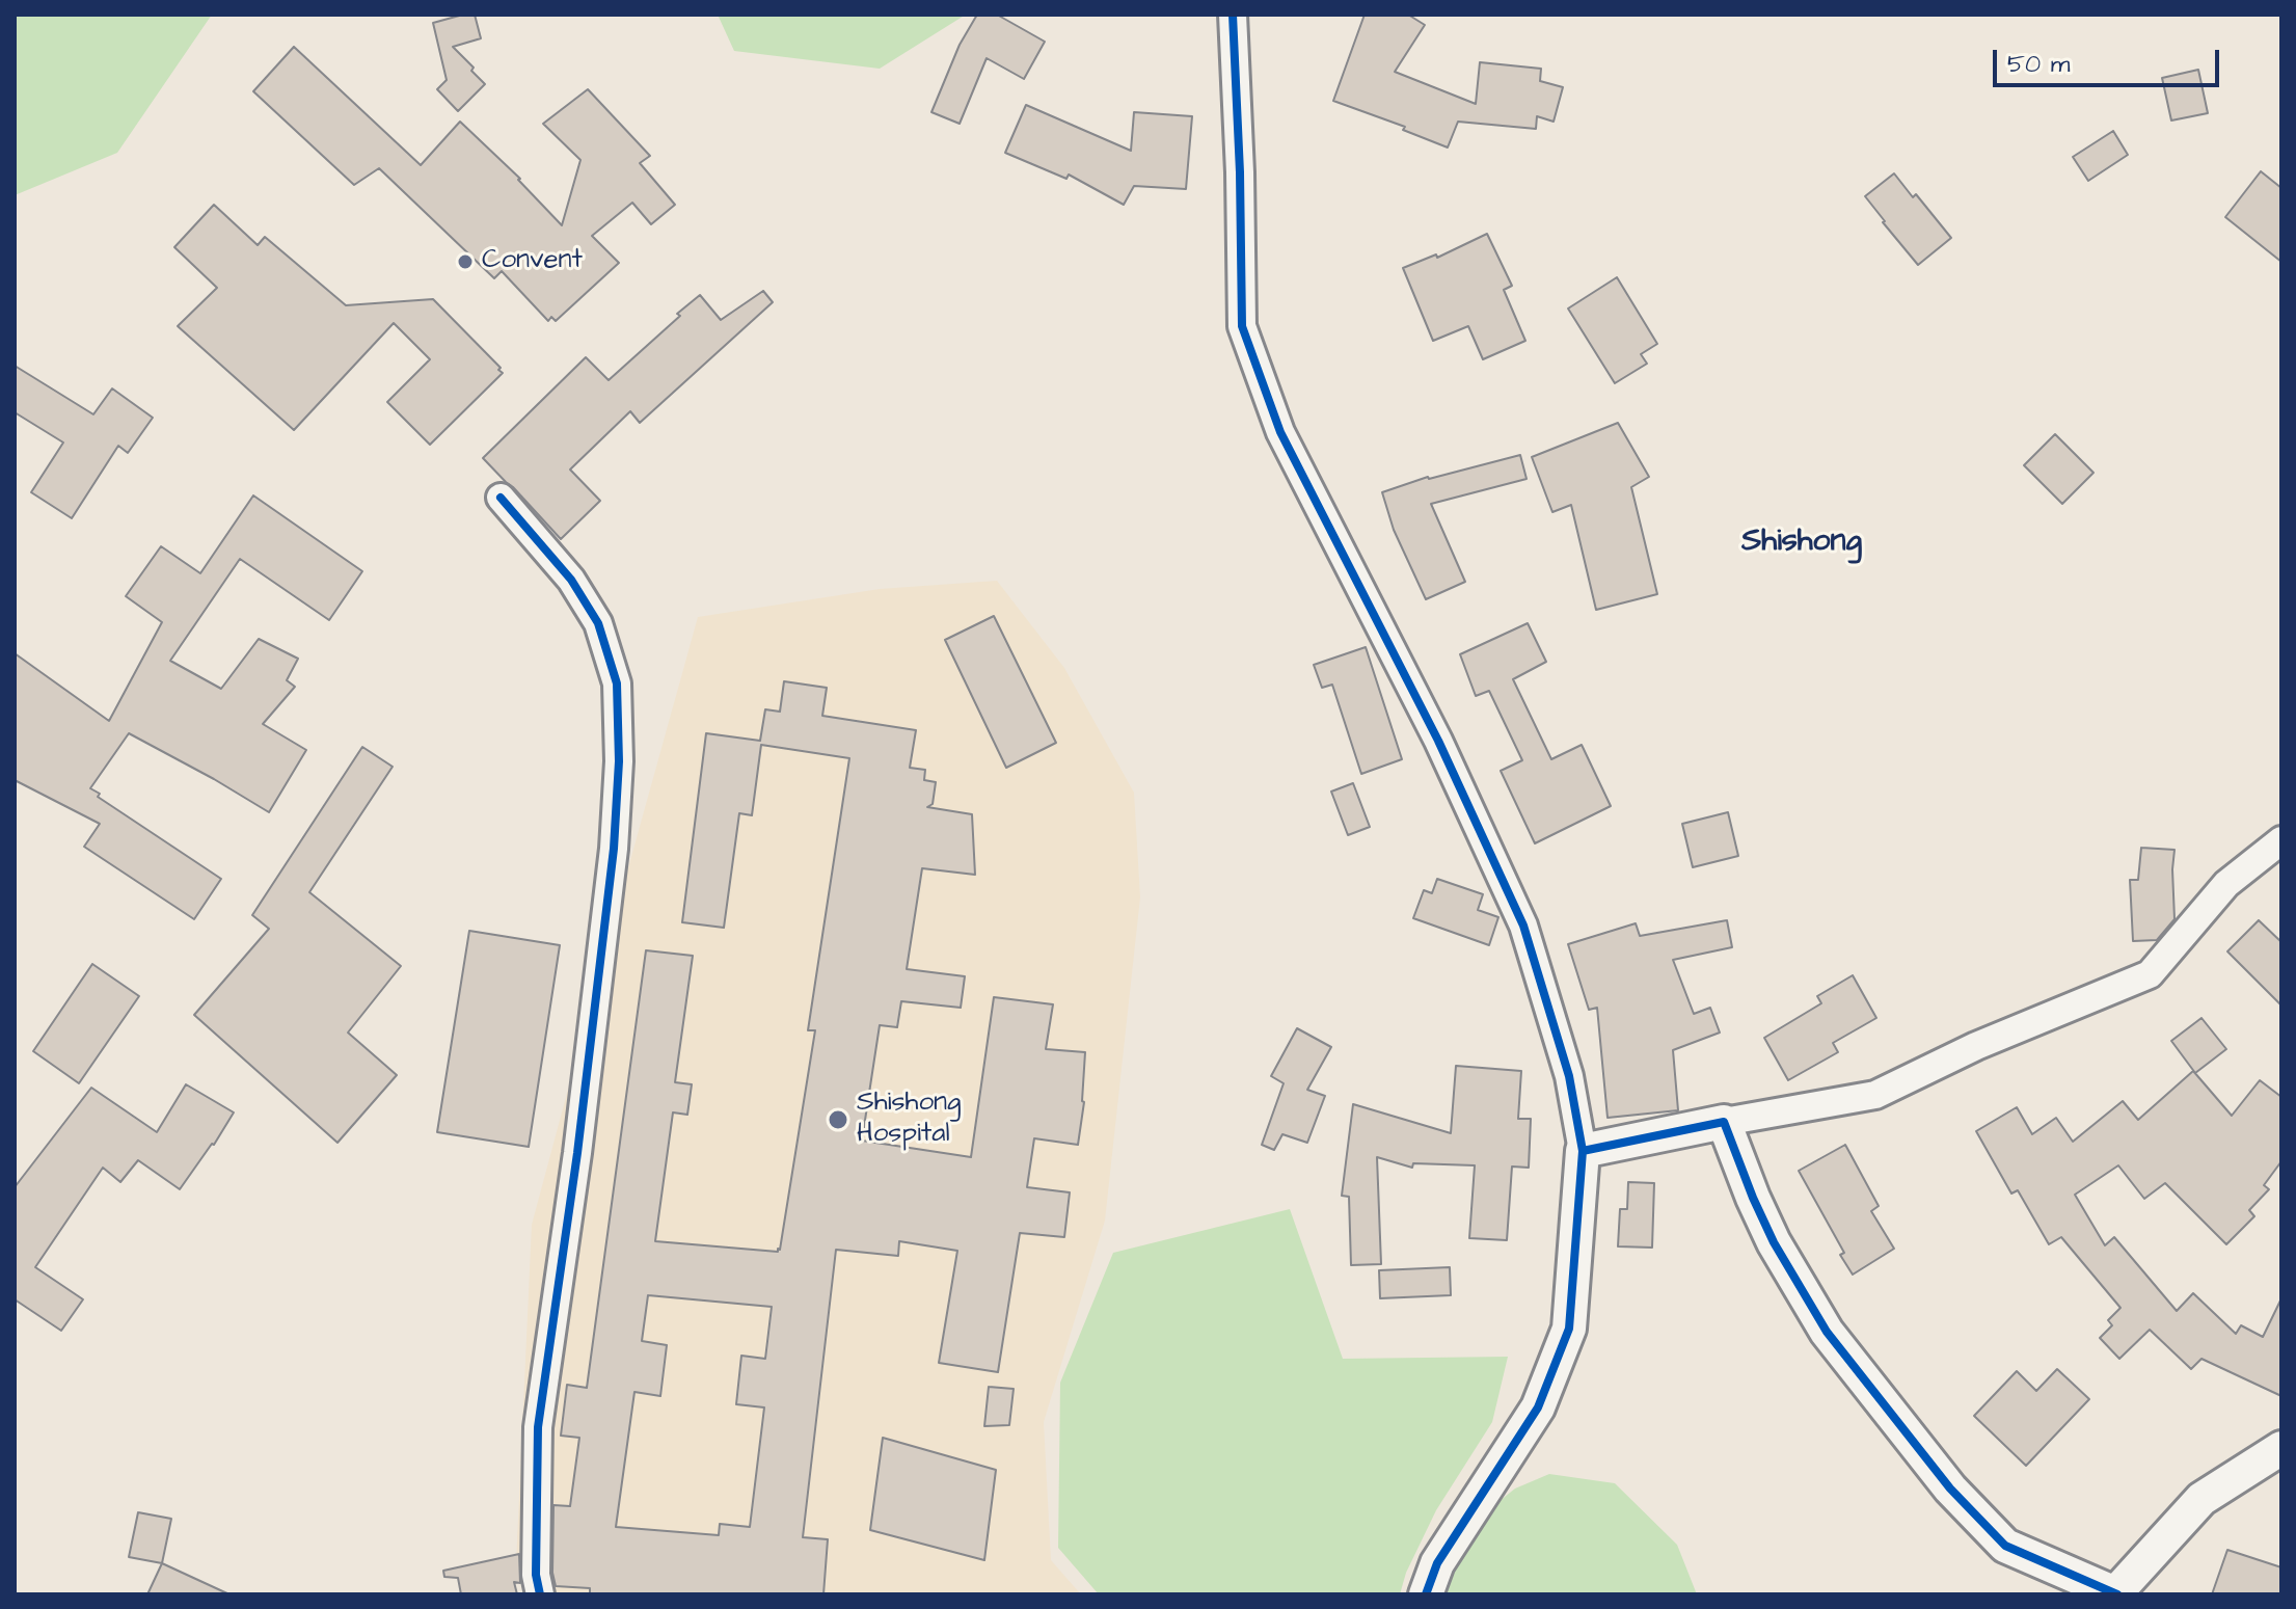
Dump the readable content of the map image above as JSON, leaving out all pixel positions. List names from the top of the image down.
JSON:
{
  "districts": ["Shishong"],
  "places": ["Convent", "Shishong Hospital"],
  "scale_bar": "50 m"
}
